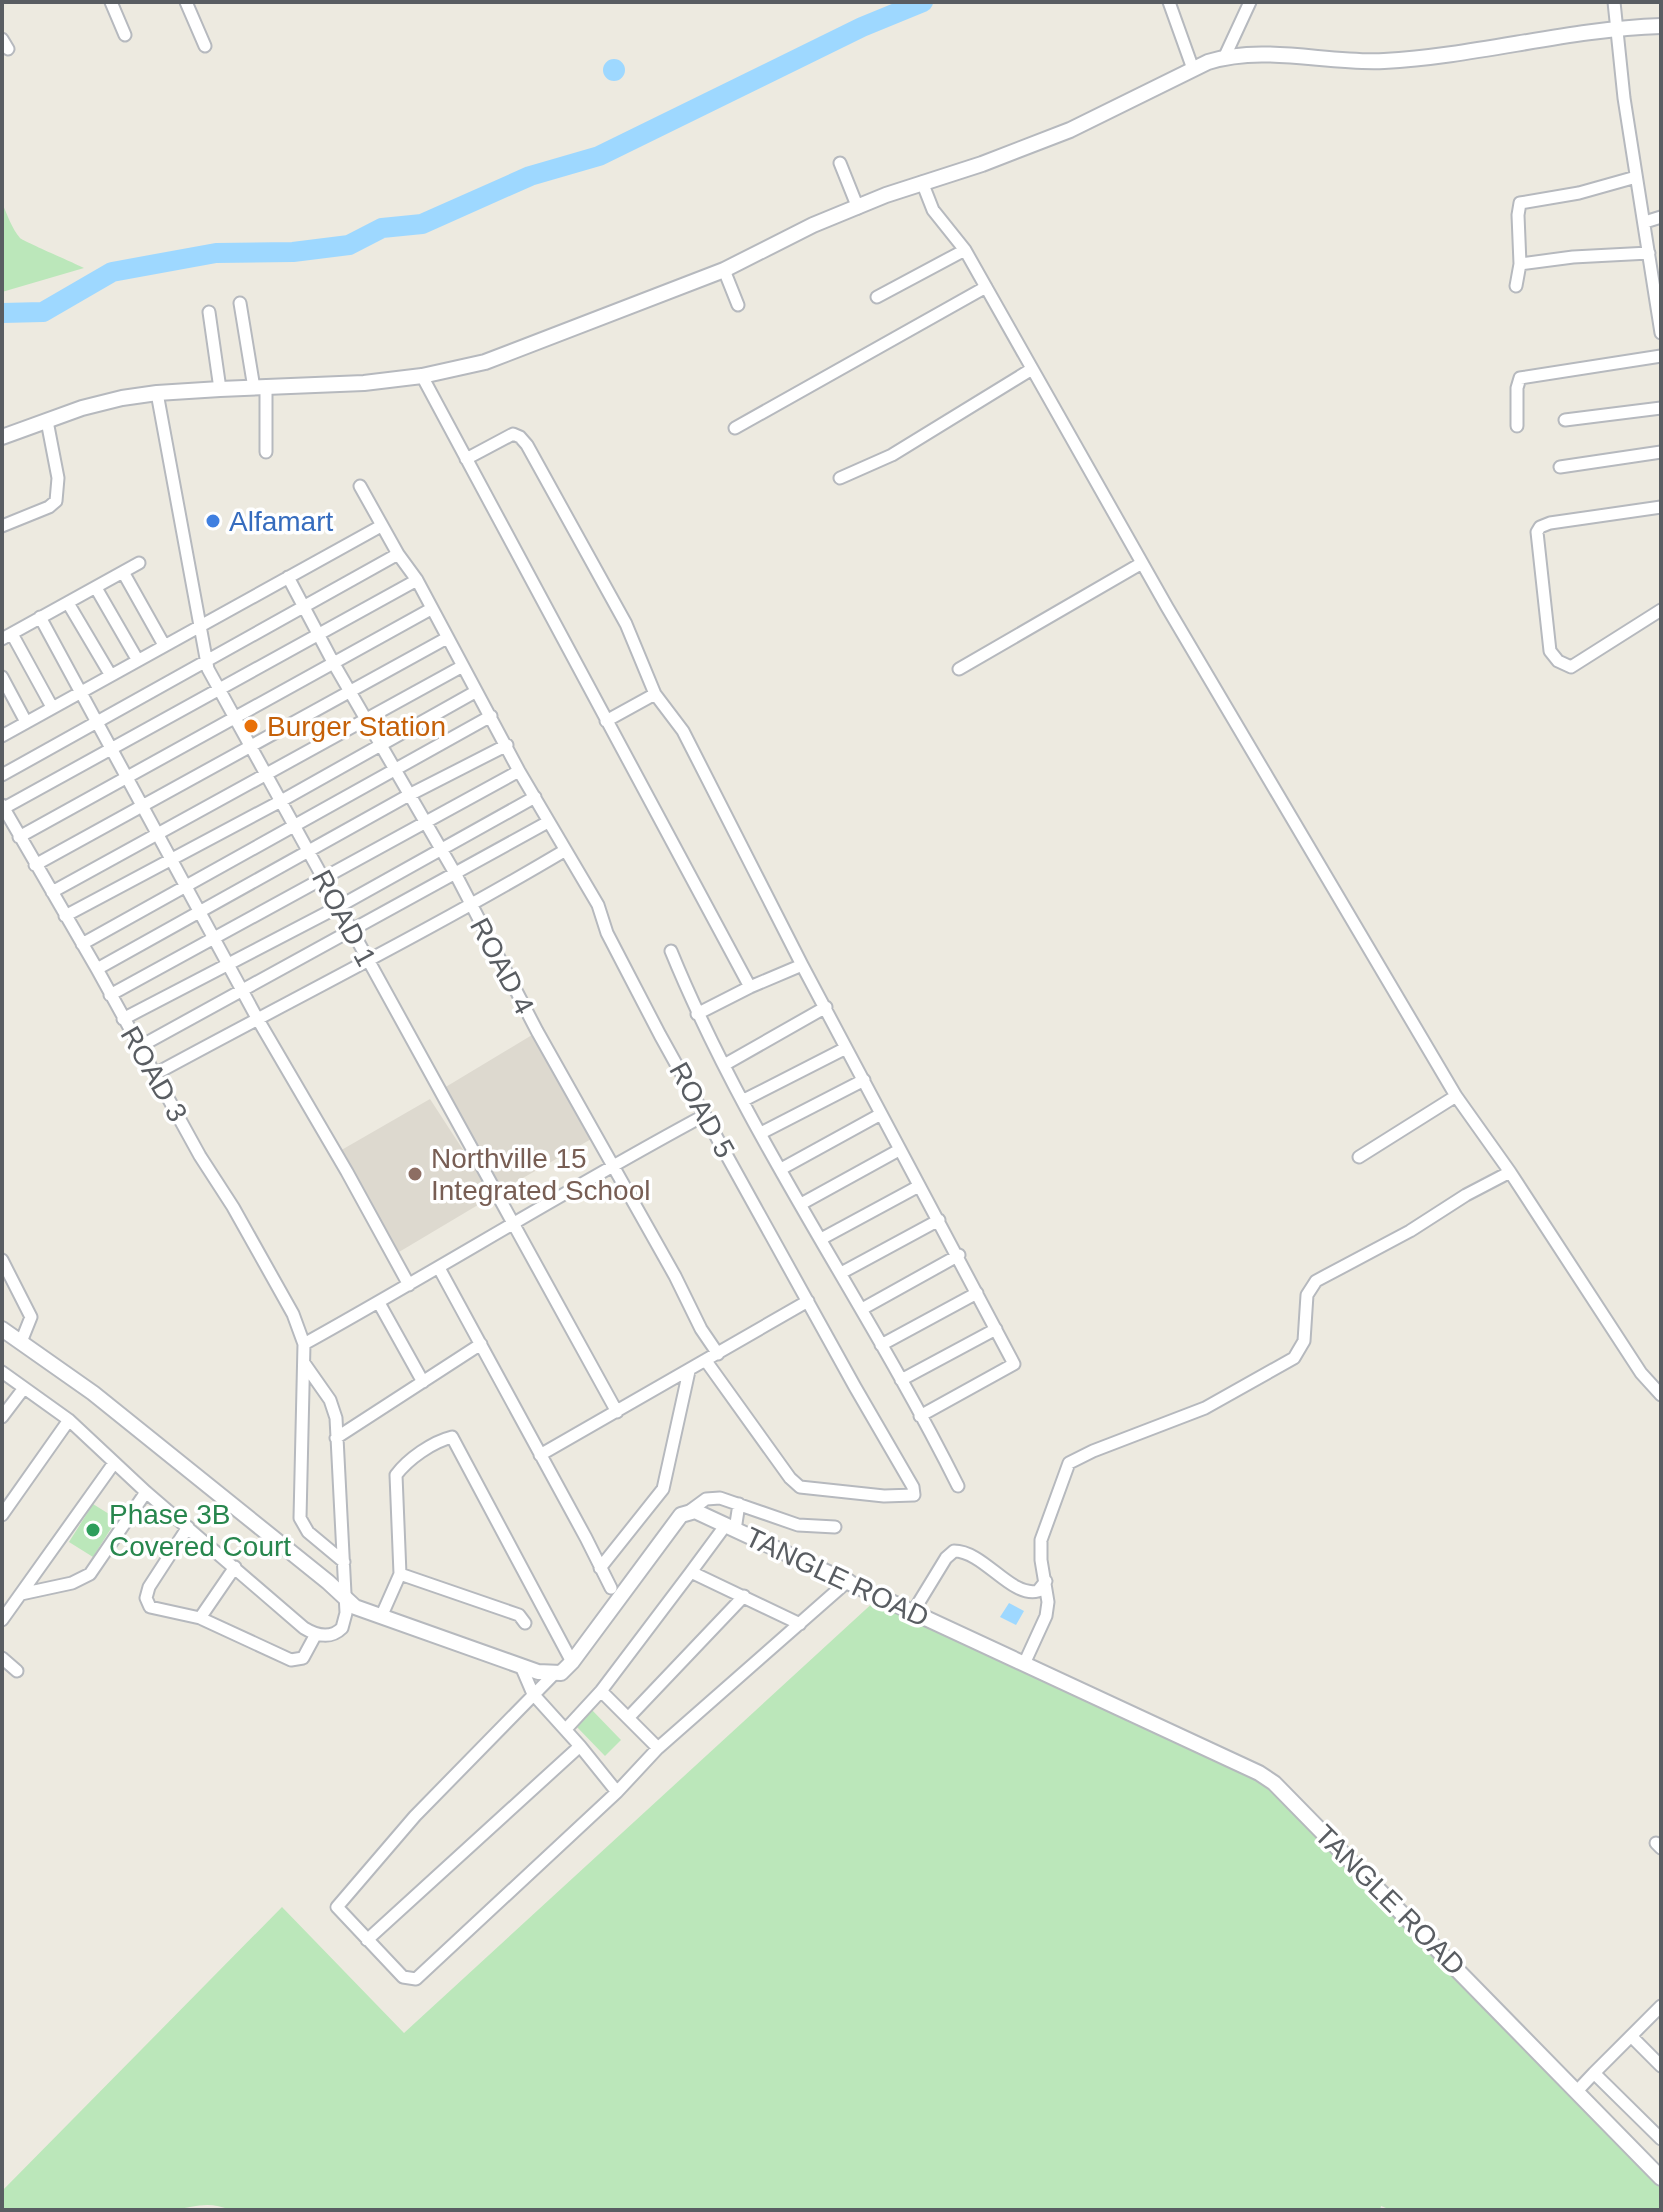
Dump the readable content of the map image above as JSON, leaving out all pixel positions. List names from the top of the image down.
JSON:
{
  "streets": {
    "street": [
      "ROAD 1",
      "ROAD 4",
      "ROAD 3",
      "ROAD 5",
      "TANGLE ROAD"
    ]
  },
  "places": [
    "Alfamart",
    "Burger Station",
    "Northville 15 Integrated School",
    "Phase 3B Covered Court"
  ]
}
